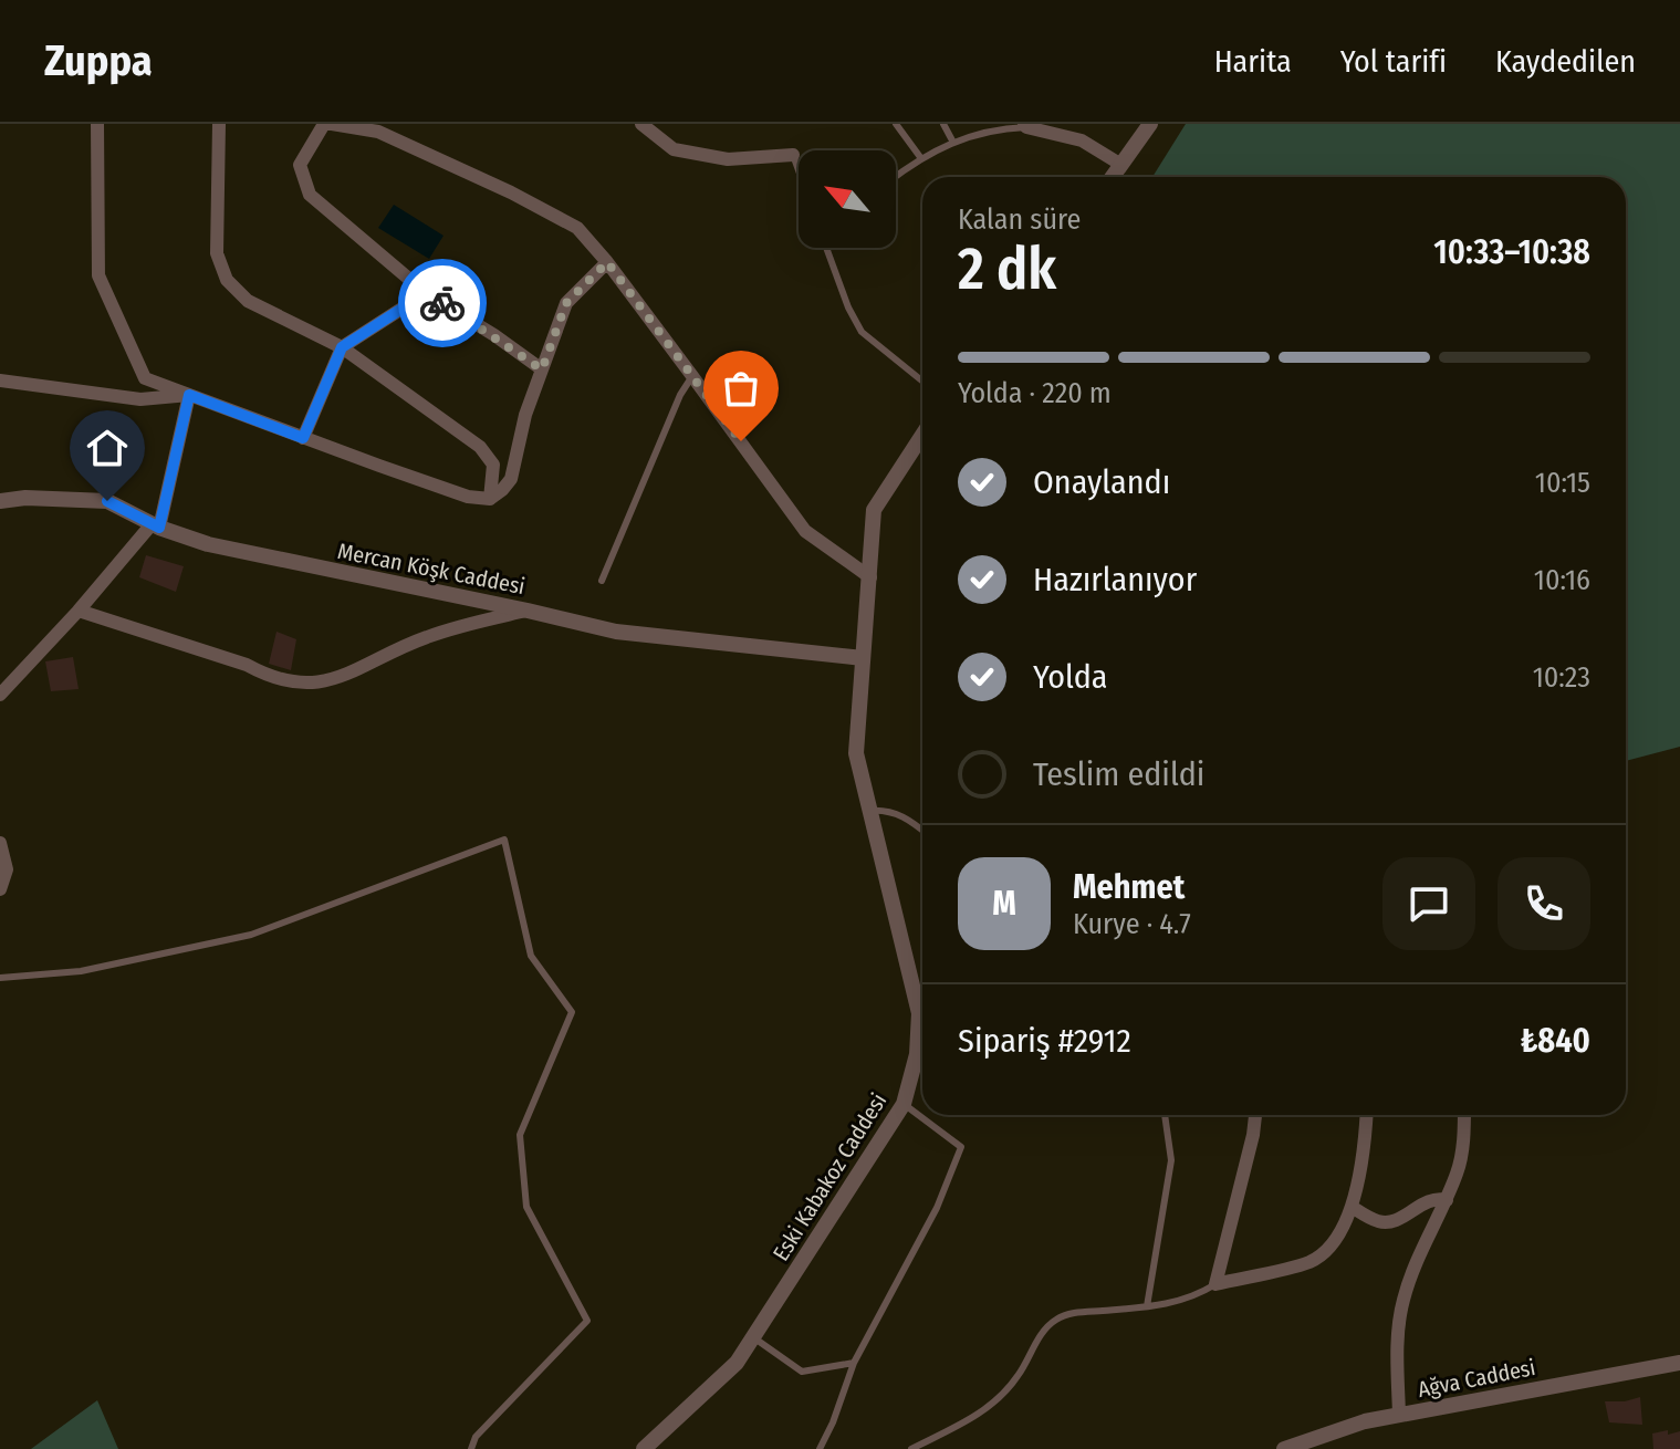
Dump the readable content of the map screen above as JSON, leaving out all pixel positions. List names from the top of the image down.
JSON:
{
  "streets": {
    "street": ["Mercan Köşk Caddesi", "Eski Kabakoz Caddesi", "Ağva Caddesi"]
  },
  "crossings": [
    ["Mercan Köşk Caddesi", "Eski Kabakoz Caddesi"]
  ],
  "north": "top left",
  "page": {
    "header": "Zuppa",
    "nav": ["Harita", "Yol tarifi", "Kaydedilen"],
    "heading": ["2 dk", "Kalan süre", "10:33–10:38"],
    "panel": [
      "Mehmet",
      "Kurye · 4.7",
      "Sipariş #2912",
      "₺840"
    ],
    "bar": "Yolda · 220 m",
    "list": [
      ["Onaylandı", "10:15"],
      ["Hazırlanıyor", "10:16"],
      ["Yolda", "10:23"],
      "Teslim edildi"
    ],
    "round": "M"
  }
}
